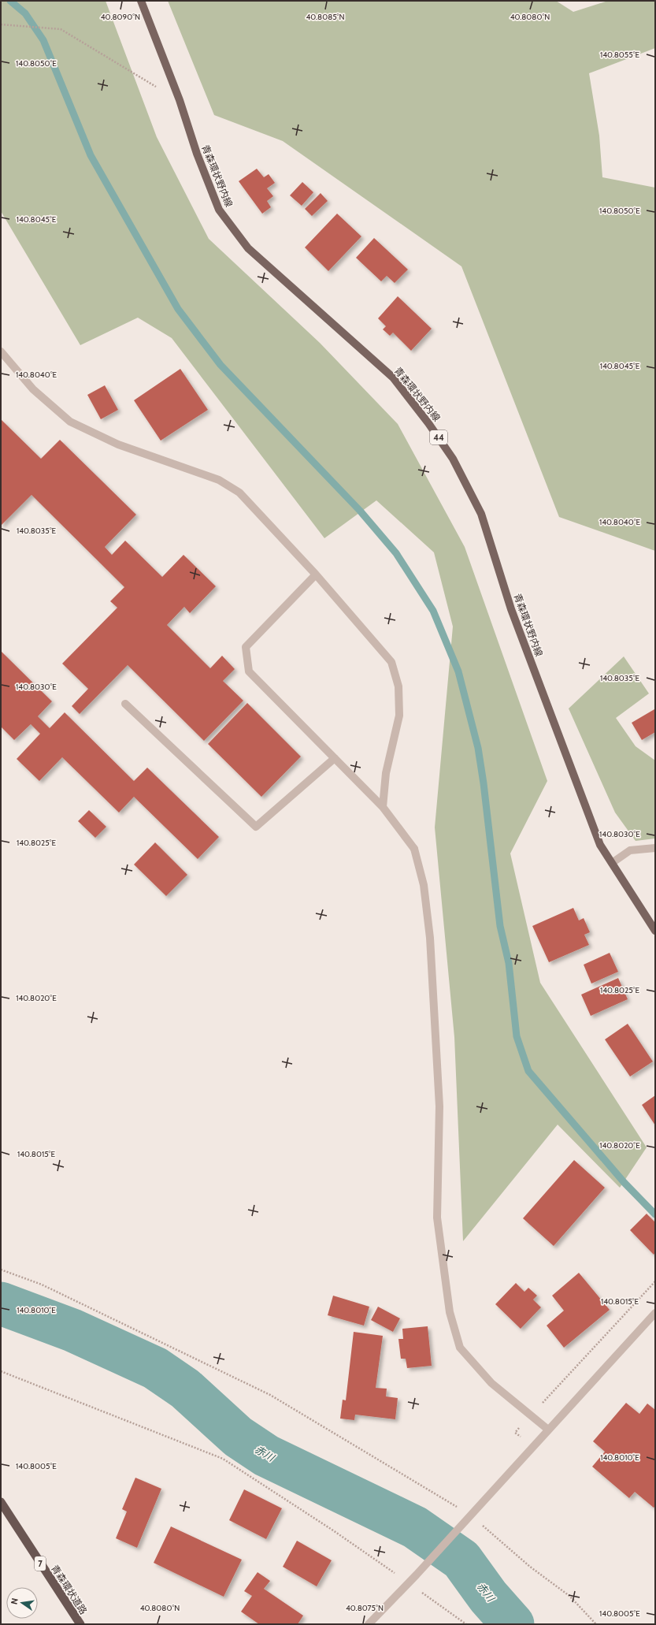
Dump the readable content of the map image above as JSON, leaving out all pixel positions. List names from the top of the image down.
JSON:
{
  "streets": {
    "highway": ["7", "青森環状道路"],
    "main road": ["青森環状野内線", "44"]
  },
  "water": ["赤川"],
  "north": "left",
  "coordinates": [
    "40.8090°N",
    "40.8085°N",
    "40.8080°N",
    "140.8055°E",
    "140.8050°E",
    "140.8045°E",
    "140.8040°E",
    "140.8035°E",
    "140.8030°E",
    "140.8025°E",
    "140.8020°E",
    "140.8015°E",
    "140.8010°E",
    "140.8005°E",
    "40.8075°N"
  ]
}
